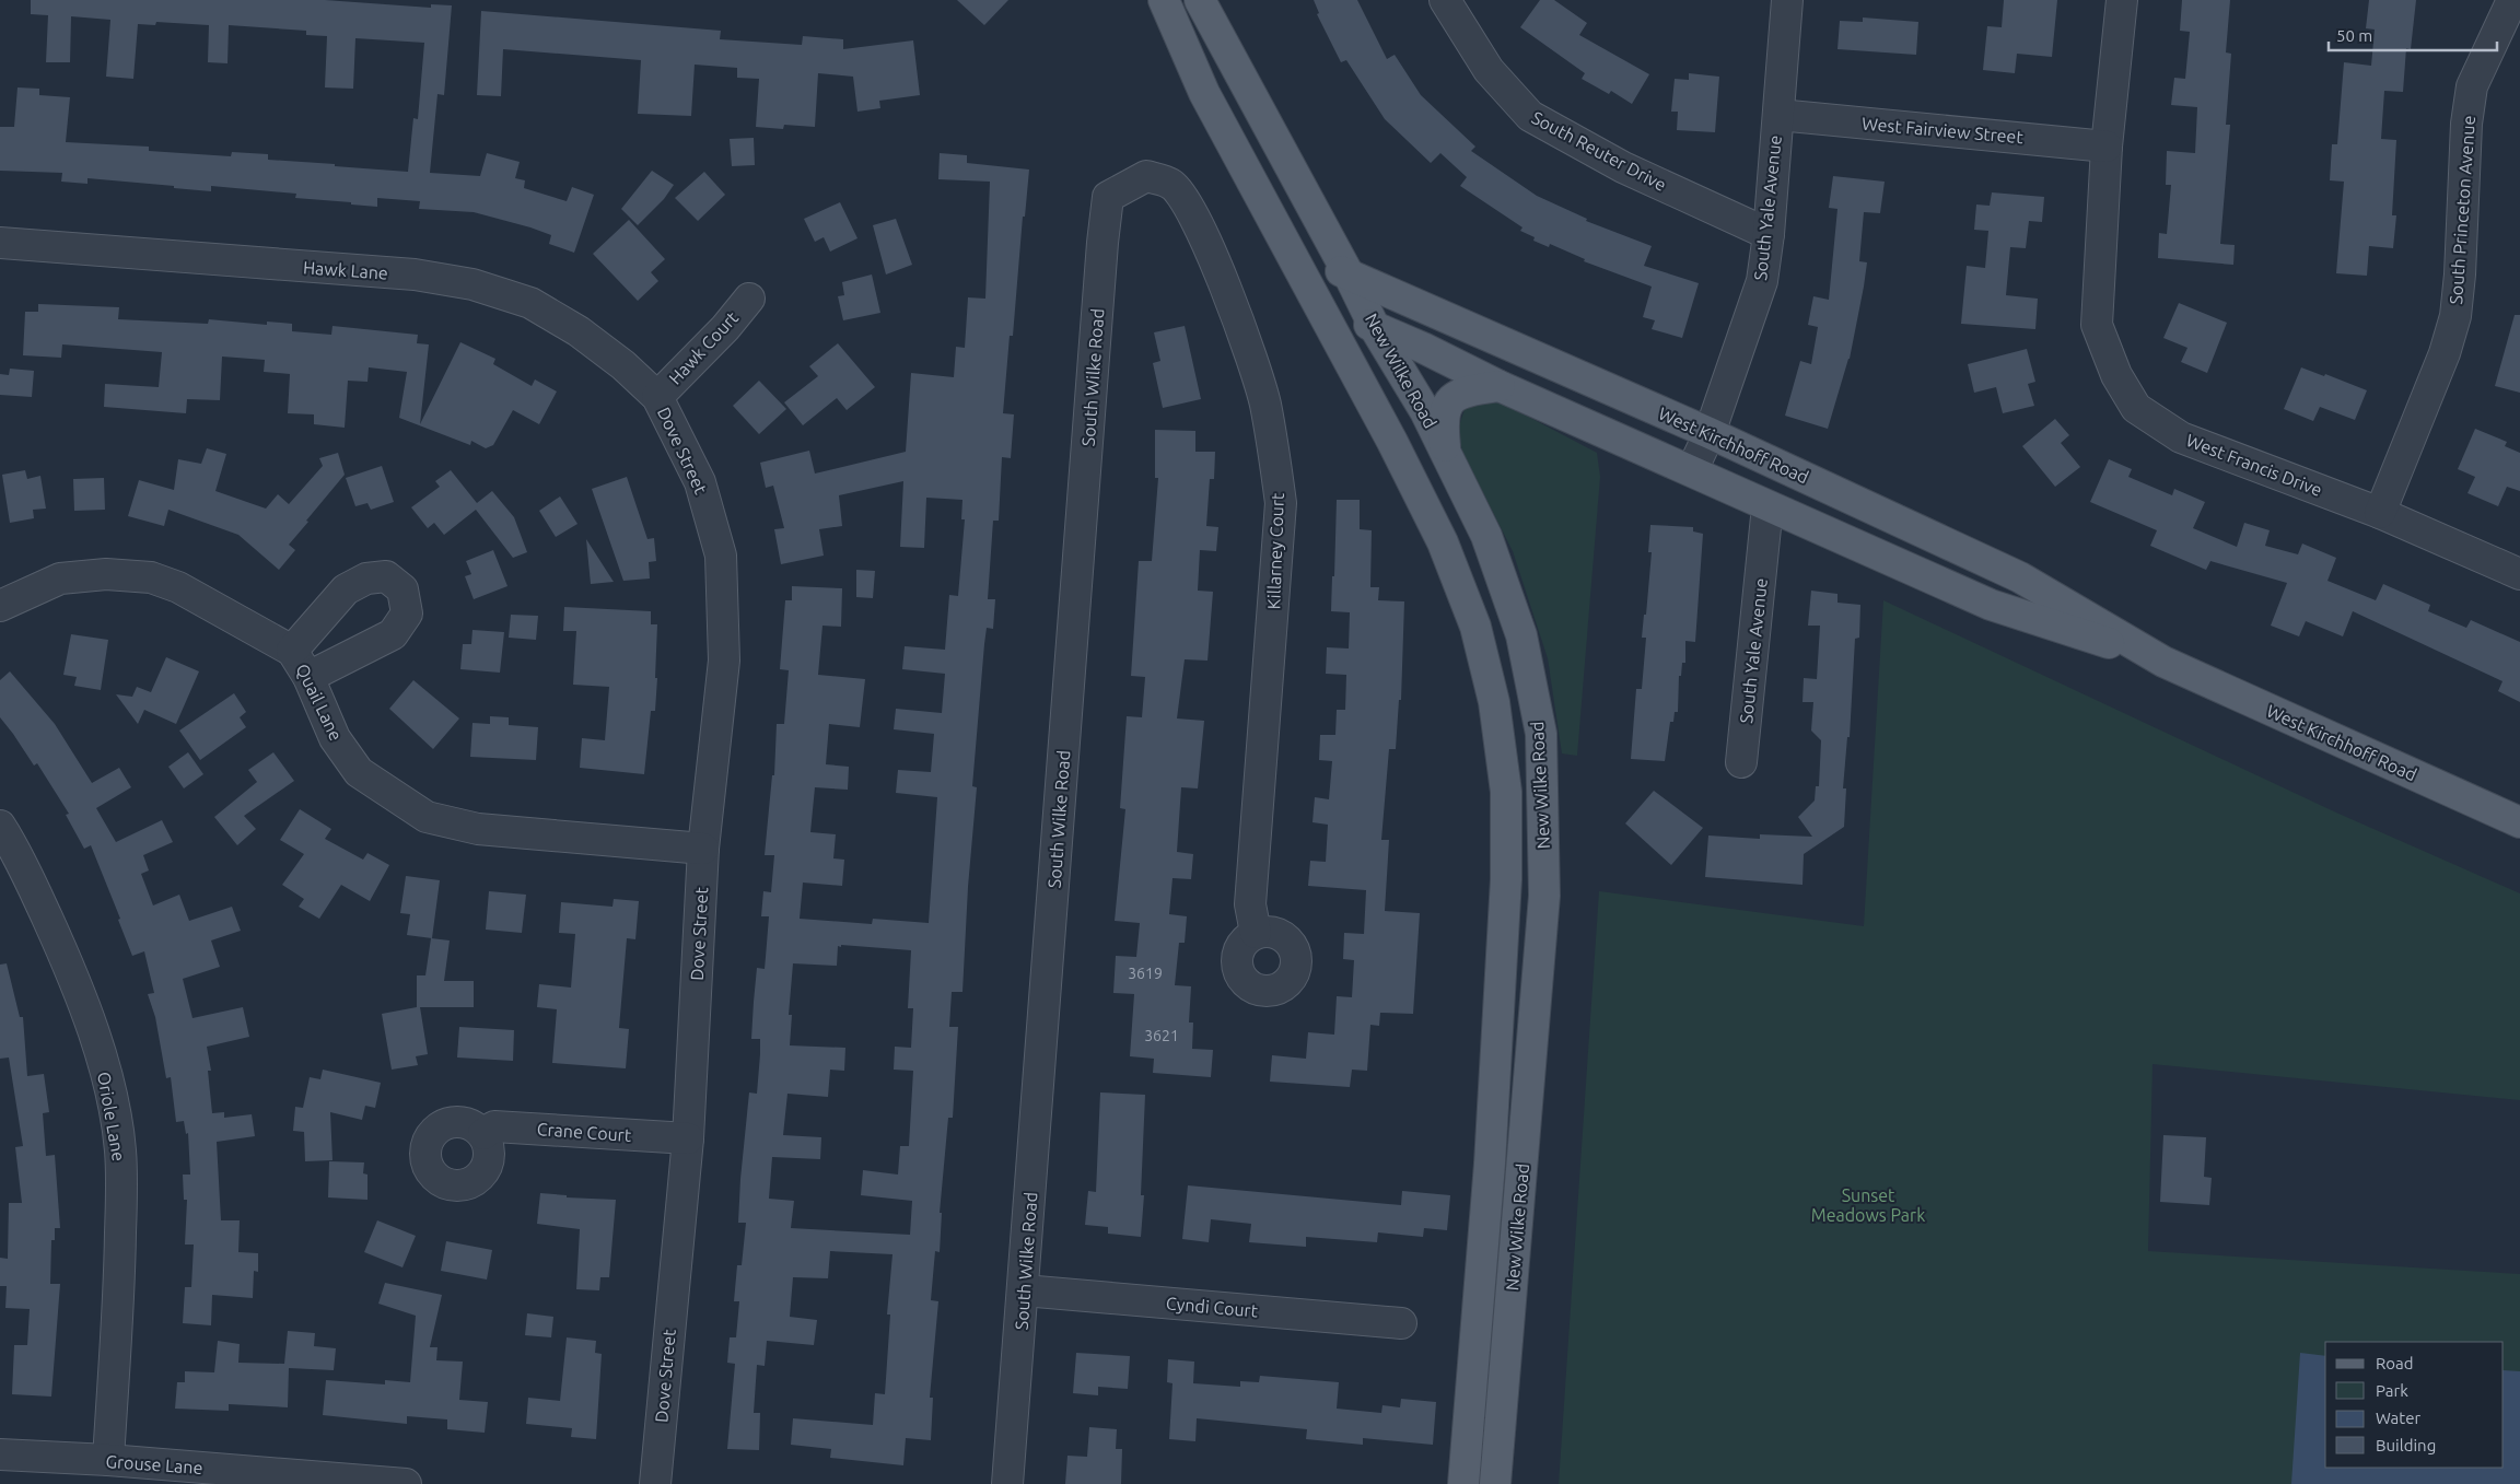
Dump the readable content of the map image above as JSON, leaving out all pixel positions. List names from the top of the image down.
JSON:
{
  "streets": {
    "main road": ["New Wilke Road", "West Kirchhoff Road"],
    "street": [
      "West Fairview Street",
      "South Reuter Drive",
      "South Yale Avenue",
      "South Princeton Avenue",
      "Hawk Lane",
      "Hawk Court",
      "South Wilke Road",
      "Dove Street",
      "West Francis Drive",
      "Killarney Court",
      "Quail Lane",
      "Oriole Lane",
      "Crane Court",
      "Cyndi Court",
      "Grouse Lane"
    ]
  },
  "crossings": [
    ["West Fairview Street", "South Yale Avenue"],
    ["West Fairview Street", "West Francis Drive"],
    ["South Reuter Drive", "South Yale Avenue"],
    ["South Yale Avenue", "West Kirchhoff Road"],
    ["South Princeton Avenue", "West Francis Drive"],
    ["Hawk Lane", "Hawk Court"],
    ["Hawk Lane", "Dove Street"],
    ["Hawk Court", "Dove Street"],
    ["New Wilke Road", "West Kirchhoff Road"],
    ["South Wilke Road", "Killarney Court"],
    ["South Wilke Road", "Cyndi Court"],
    ["Dove Street", "Quail Lane"],
    ["Dove Street", "Crane Court"],
    ["Oriole Lane", "Grouse Lane"]
  ],
  "parks": ["Sunset Meadows Park"],
  "house_numbers": ["3619", "3621"],
  "legend": [
    "Road",
    "Park",
    "Water",
    "Building"
  ],
  "scale_bar": "50 m"
}
